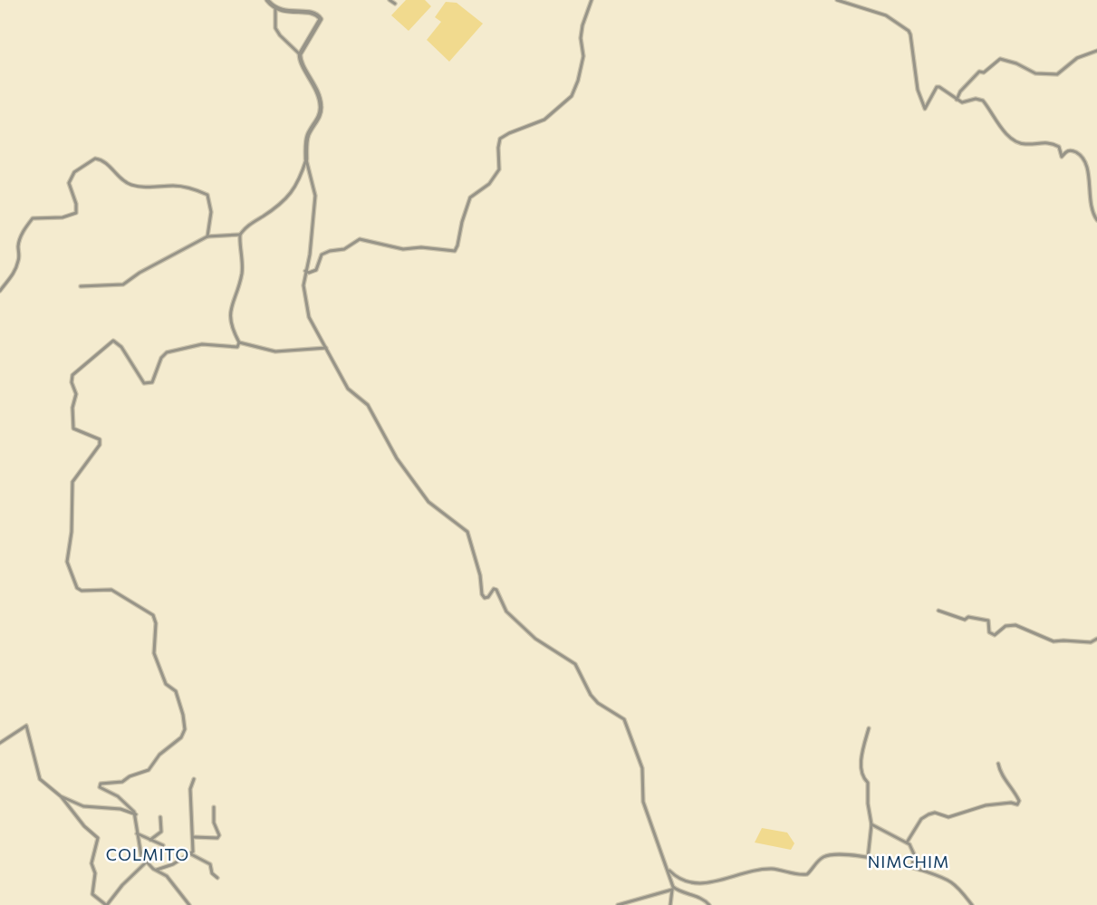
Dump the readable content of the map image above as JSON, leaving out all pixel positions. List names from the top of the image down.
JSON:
{
  "districts": ["COLMITO", "NIMCHIM"]
}
